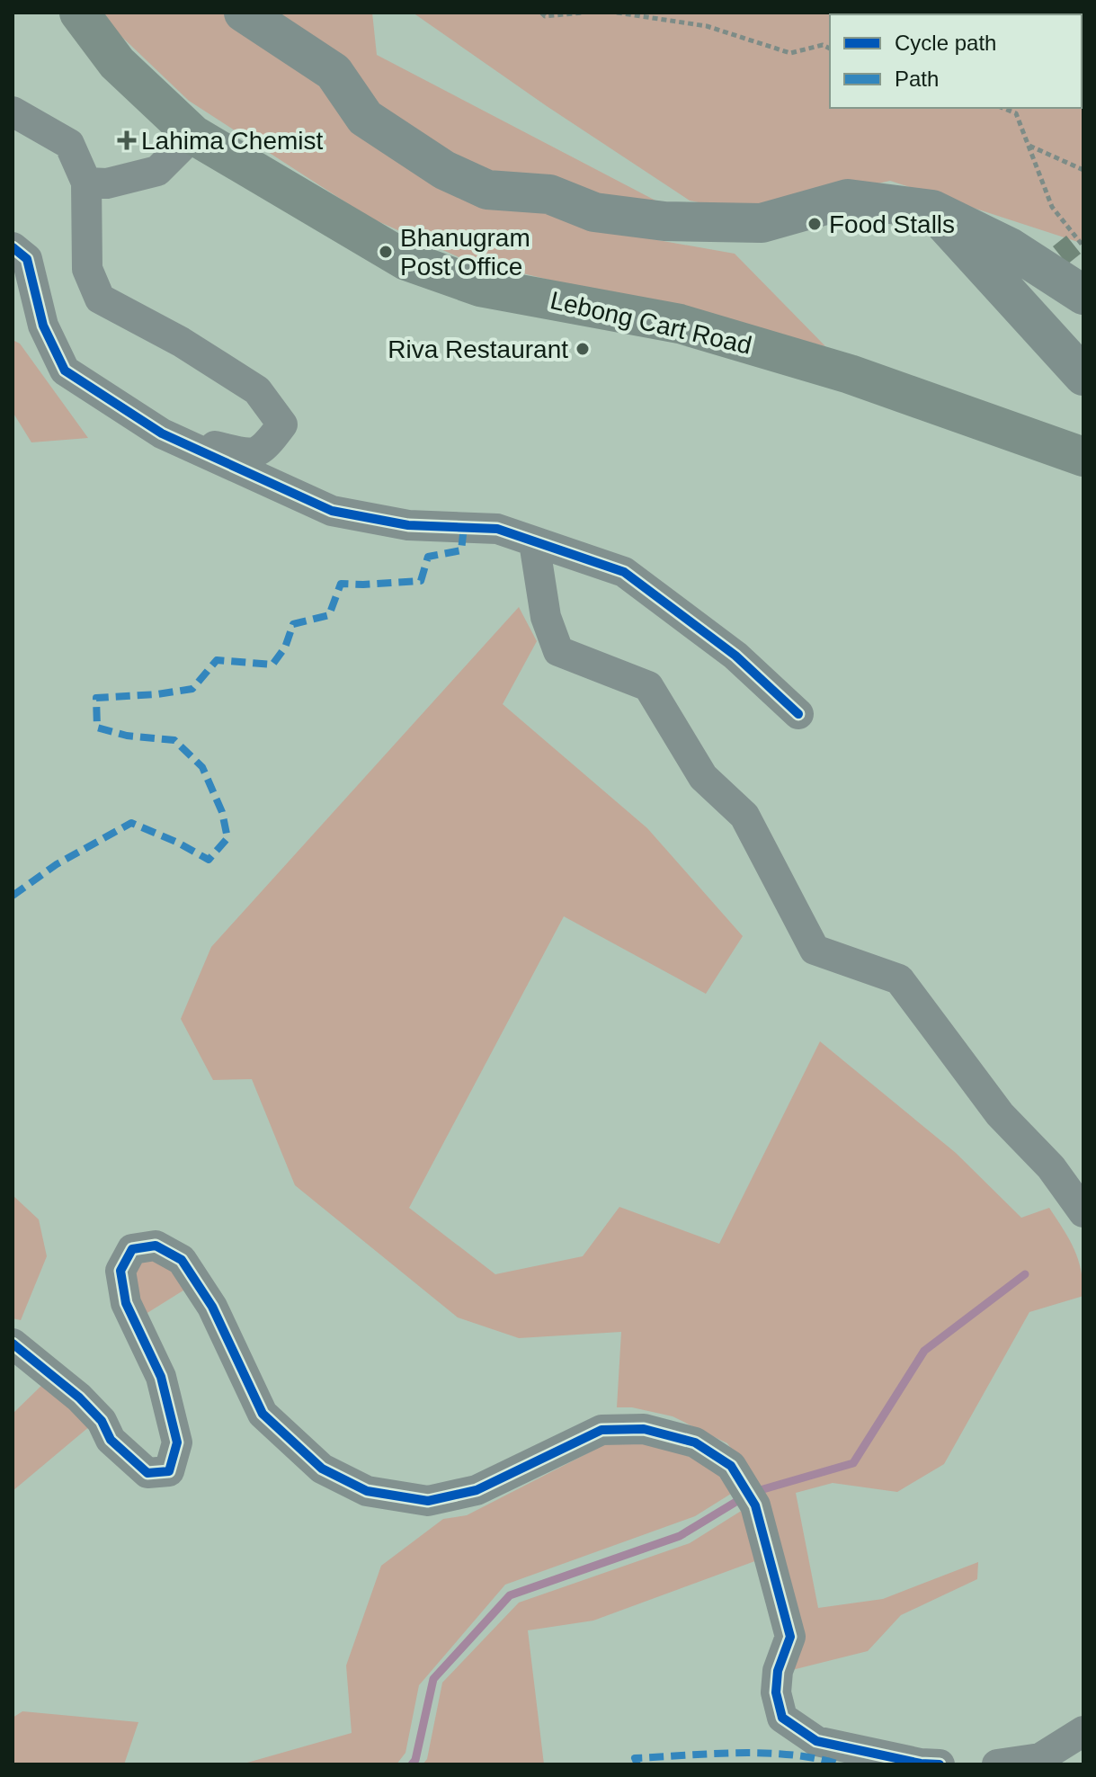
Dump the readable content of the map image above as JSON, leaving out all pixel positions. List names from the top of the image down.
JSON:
{
  "streets": {
    "highway": ["Lebong Cart Road"]
  },
  "places": {
    "health": ["Lahima Chemist"],
    "other": ["Food Stalls", "Bhanugram Post Office", "Riva Restaurant"]
  },
  "legend": ["Cycle path", "Path"]
}
